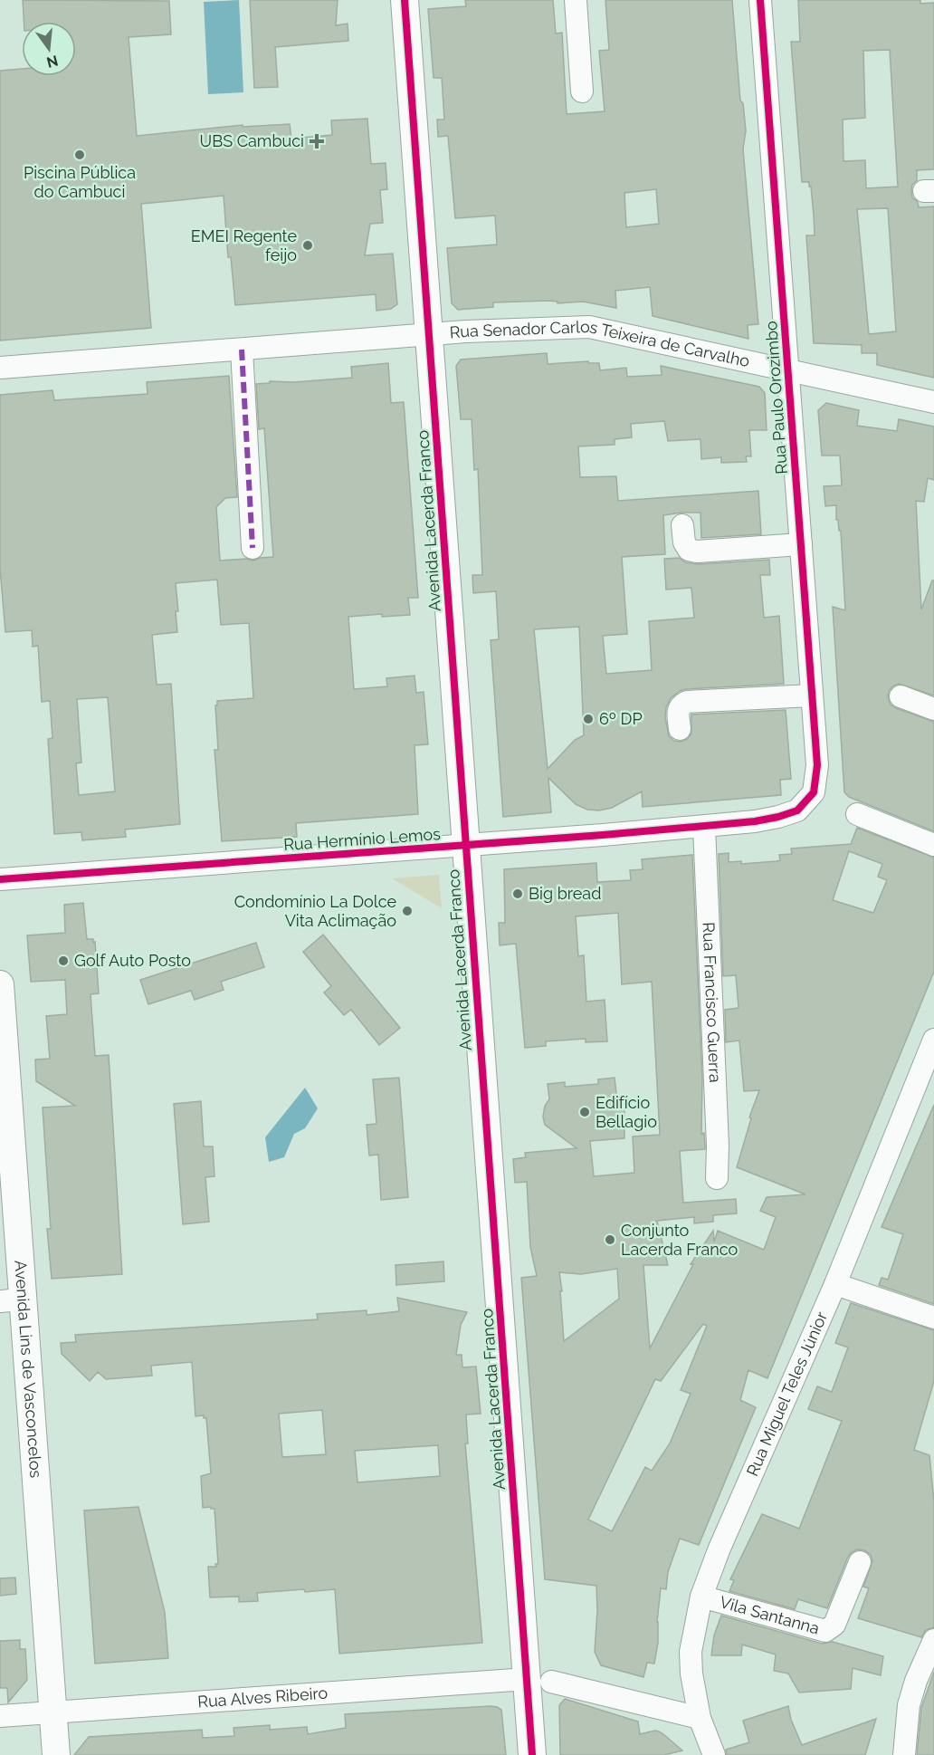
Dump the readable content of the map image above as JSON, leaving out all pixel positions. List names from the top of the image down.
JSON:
{
  "streets": {
    "street": [
      "Rua Senador Carlos Teixeira de Carvalho",
      "Rua Paulo Orozimbo",
      "Avenida Lacerda Franco",
      "Rua Hermínio Lemos",
      "Rua Francisco Guerra",
      "Avenida Lins de Vasconcelos",
      "Rua Miguel Teles Júnior",
      "Vila Santanna",
      "Rua Alves Ribeiro"
    ]
  },
  "crossings": [
    ["Rua Senador Carlos Teixeira de Carvalho", "Rua Paulo Orozimbo"],
    ["Rua Senador Carlos Teixeira de Carvalho", "Avenida Lacerda Franco"],
    ["Rua Paulo Orozimbo", "Rua Hermínio Lemos"],
    ["Avenida Lacerda Franco", "Rua Hermínio Lemos"],
    ["Avenida Lacerda Franco", "Rua Alves Ribeiro"],
    ["Rua Hermínio Lemos", "Rua Francisco Guerra"],
    ["Avenida Lins de Vasconcelos", "Rua Alves Ribeiro"],
    ["Rua Miguel Teles Júnior", "Vila Santanna"],
    ["Rua Miguel Teles Júnior", "Rua Alves Ribeiro"]
  ],
  "places": {
    "health": ["UBS Cambuci"],
    "other": [
      "Piscina Pública do Cambuci",
      "EMEI Regente feijo",
      "6º DP",
      "Big bread",
      "Condomínio La Dolce Vita Aclimação",
      "Golf Auto Posto",
      "Edifício Bellagio",
      "Conjunto Lacerda Franco"
    ]
  },
  "north": "bottom"
}
